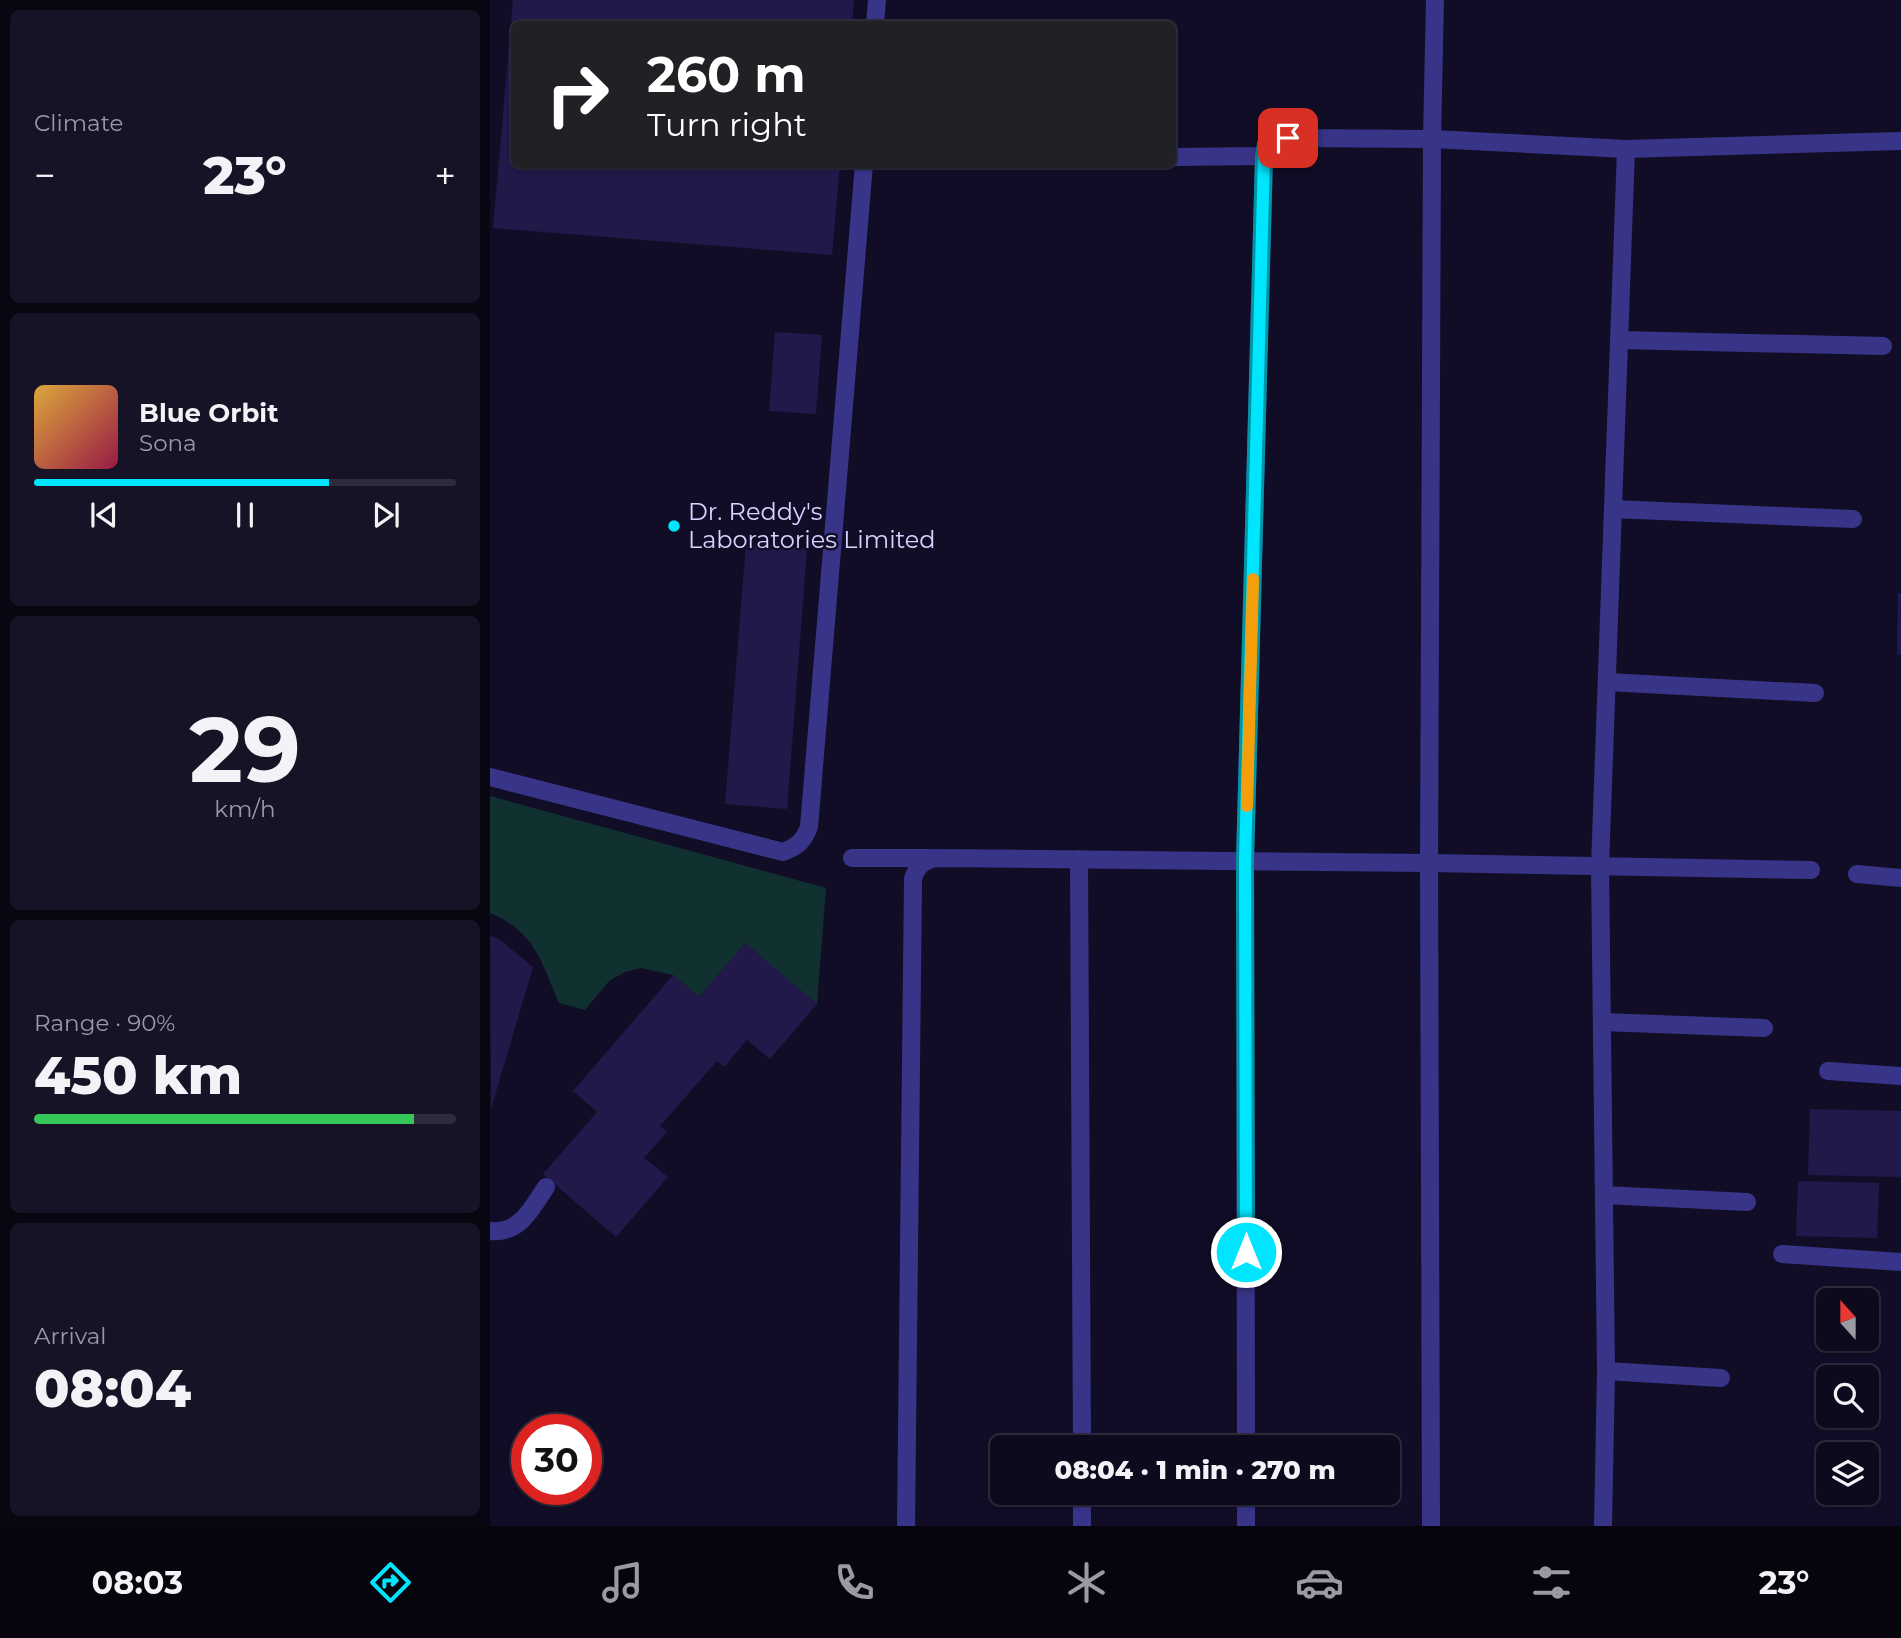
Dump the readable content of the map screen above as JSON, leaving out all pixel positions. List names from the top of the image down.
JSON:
{
  "places": ["Dr. Reddy's Laboratories Limited"],
  "north": "top",
  "page": {
    "tile": [
      "Climate",
      ["29", "km/h"],
      ["Range · 90%", "450 km"],
      ["Arrival", "08:04"]
    ],
    "turn": ["260 m", "Turn right"],
    "heat": ["−", "23°", "+"],
    "song": ["Blue Orbit", "Sona"],
    "limit": "30",
    "trip": "08:04 · 1 min · 270 m",
    "tabs": ["08:03", "23°"]
  }
}
